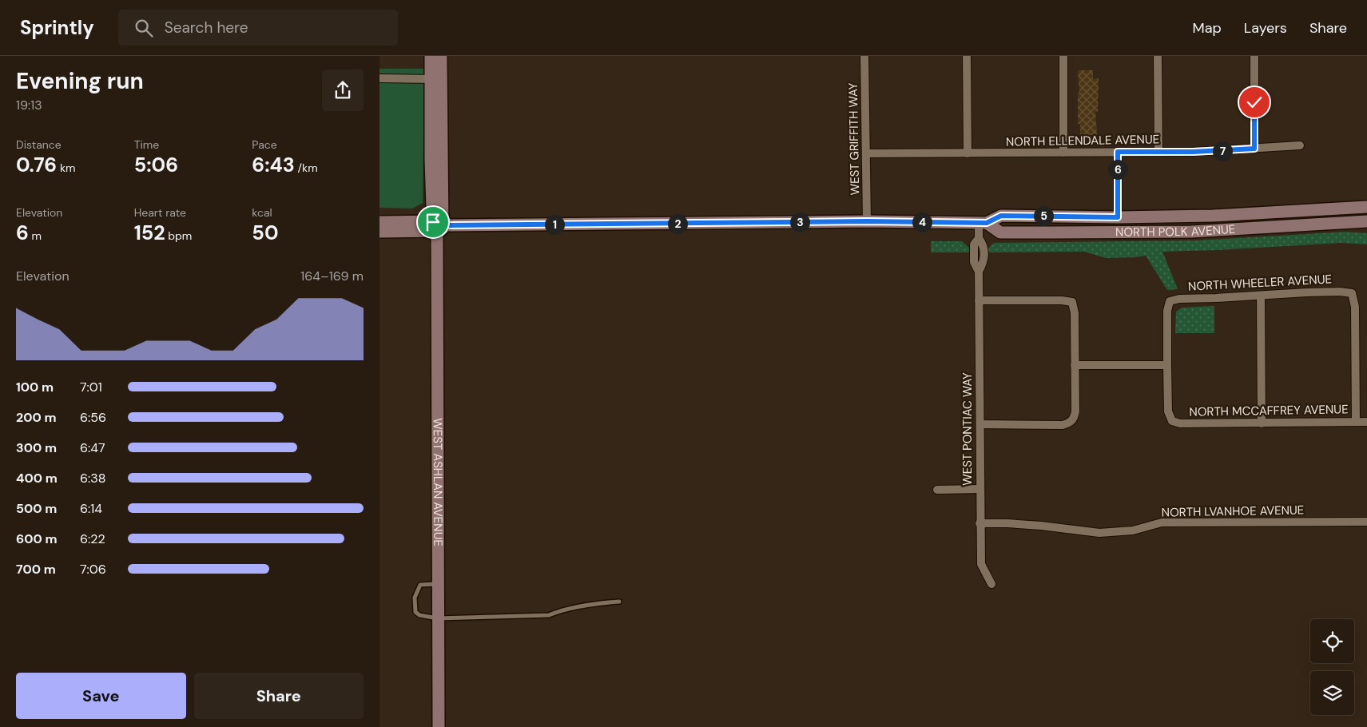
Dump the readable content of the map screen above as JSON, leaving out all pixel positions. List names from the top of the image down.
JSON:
{
  "streets": {
    "main road": ["NORTH POLK AVENUE", "WEST ASHLAN AVENUE"],
    "street": [
      "WEST GRIFFITH WAY",
      "NORTH ELLENDALE AVENUE",
      "NORTH WHEELER AVENUE",
      "NORTH MCCAFFREY AVENUE",
      "WEST PONTIAC WAY",
      "NORTH LVANHOE AVENUE"
    ]
  },
  "crossings": [
    ["WEST GRIFFITH WAY", "NORTH ELLENDALE AVENUE"],
    ["WEST GRIFFITH WAY", "NORTH POLK AVENUE"],
    ["NORTH POLK AVENUE", "WEST PONTIAC WAY"],
    ["NORTH POLK AVENUE", "WEST ASHLAN AVENUE"],
    ["NORTH WHEELER AVENUE", "NORTH MCCAFFREY AVENUE"],
    ["WEST PONTIAC WAY", "NORTH LVANHOE AVENUE"]
  ],
  "page": {
    "header": "Sprintly",
    "search": "Search here",
    "nav": ["Map", "Layers", "Share"],
    "heading": ["Evening run", "19:13"],
    "stats": [
      ["Distance", "0.76 km"],
      ["Time", "5:06"],
      ["Pace", "6:43 /km"],
      ["Elevation", "6 m"],
      ["Heart rate", "152 bpm"],
      ["kcal", "50"]
    ],
    "pins": [
      "7",
      "6",
      "5",
      "3",
      "4",
      "2",
      "1"
    ],
    "chart": ["Elevation", "164–169 m"],
    "list": [
      {
        "name": "100 m",
        "note": "7:01"
      },
      {
        "name": "200 m",
        "note": "6:56"
      },
      {
        "name": "300 m",
        "note": "6:47"
      },
      {
        "name": "400 m",
        "note": "6:38"
      },
      {
        "name": "500 m",
        "note": "6:14"
      },
      {
        "name": "600 m",
        "note": "6:22"
      },
      {
        "name": "700 m",
        "note": "7:06"
      }
    ],
    "buttons": ["Save", "Share"]
  }
}
